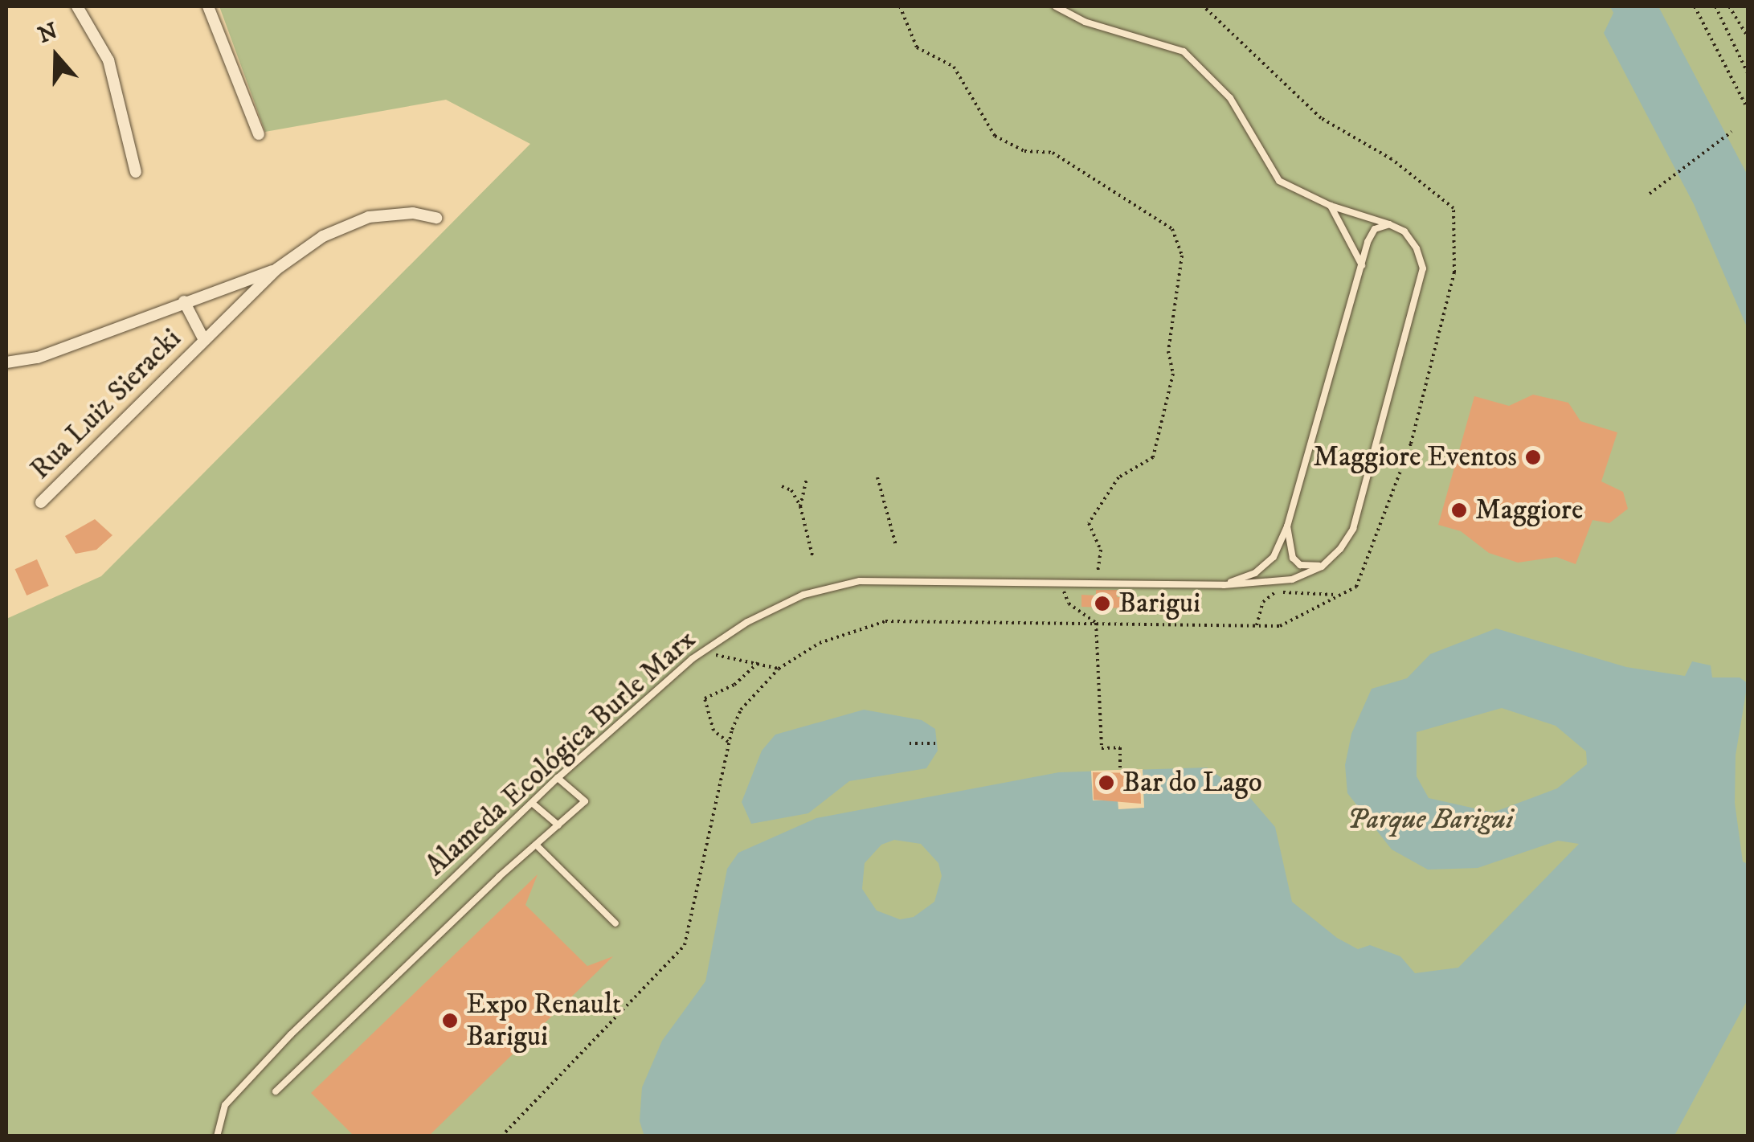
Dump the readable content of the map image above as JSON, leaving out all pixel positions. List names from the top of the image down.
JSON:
{
  "streets": {
    "street": ["Rua Luiz Sieracki"],
    "lane": ["Alameda Ecológica Burle Marx"]
  },
  "parks": ["Parque Barigui"],
  "places": [
    "Maggiore Eventos",
    "Maggiore",
    "Barigui",
    "Bar do Lago",
    "Expo Renault Barigui"
  ],
  "north": "top"
}
